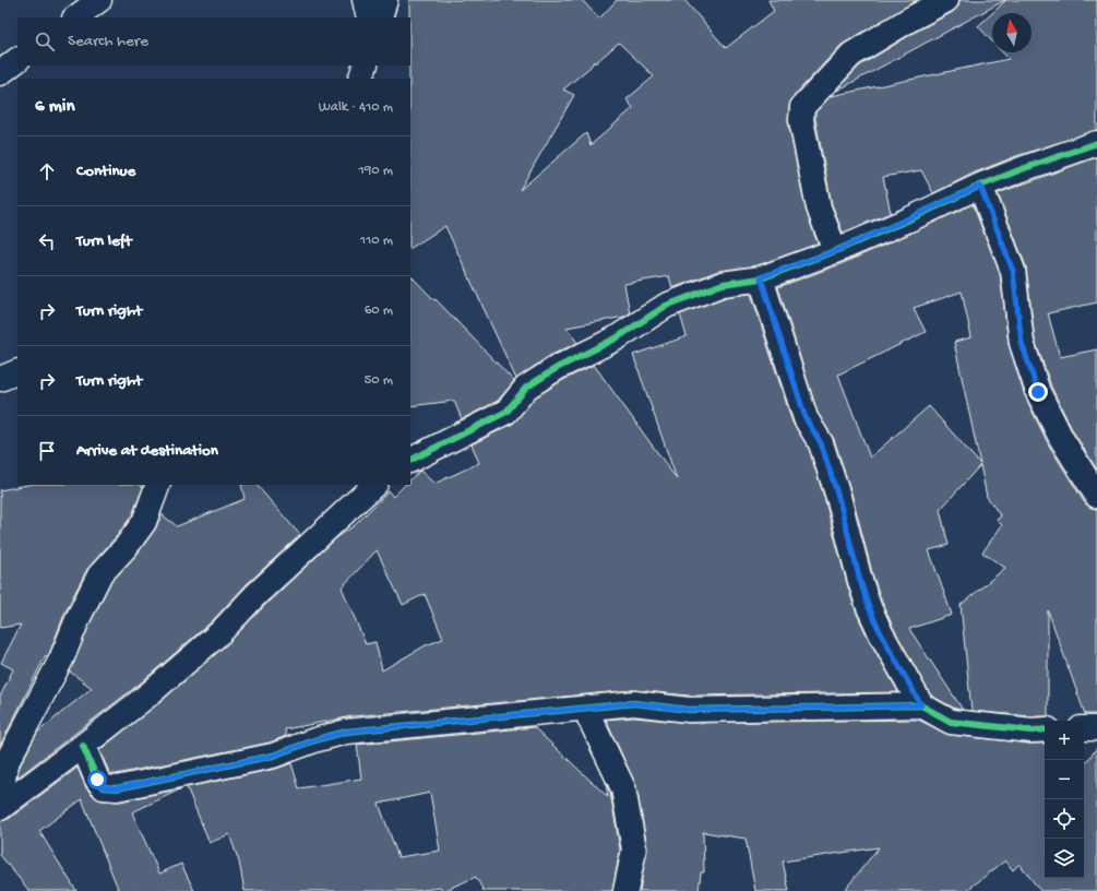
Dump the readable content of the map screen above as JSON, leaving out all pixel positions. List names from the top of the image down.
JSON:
{
  "north": "top",
  "page": {
    "search": "Search here",
    "heading": ["6 min", "Walk · 410 m"],
    "list": [
      ["Continue", "190 m"],
      ["Turn left", "110 m"],
      ["Turn right", "60 m"],
      ["Turn right", "50 m"],
      "Arrive at destination"
    ],
    "map_buttons": ["+", "−"]
  }
}
